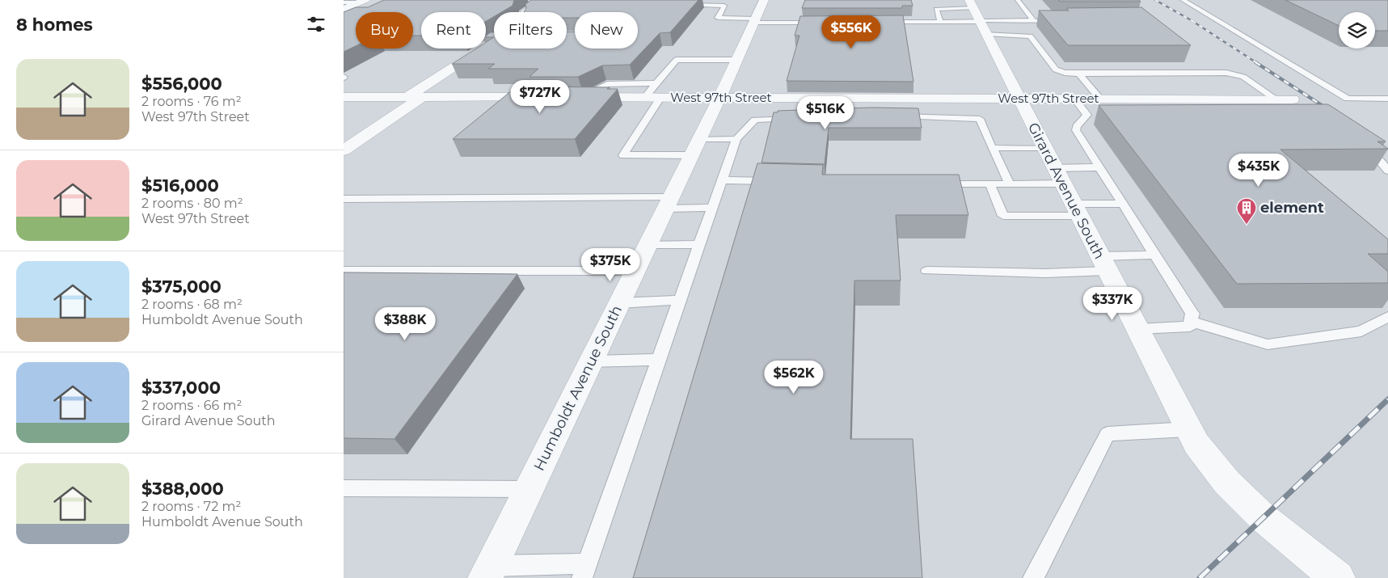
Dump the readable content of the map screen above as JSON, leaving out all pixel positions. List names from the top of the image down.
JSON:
{
  "streets": {
    "street": ["West 97th Street", "Girard Avenue South", "Humboldt Avenue South"]
  },
  "crossings": [
    ["West 97th Street", "Girard Avenue South"],
    ["West 97th Street", "Humboldt Avenue South"]
  ],
  "places": {
    "building": ["element"]
  },
  "page": {
    "heading": "8 homes",
    "chip": [
      "Buy",
      "Rent",
      "Filters",
      "New"
    ],
    "price": [
      "$556K",
      "$727K",
      "$516K",
      "$435K",
      "$375K",
      "$337K",
      "$388K",
      "$562K"
    ],
    "list": [
      {
        "name": "$556,000",
        "note": "2 rooms · 76 m² · West 97th Street"
      },
      {
        "name": "$516,000",
        "note": "2 rooms · 80 m² · West 97th Street"
      },
      {
        "name": "$375,000",
        "note": "2 rooms · 68 m² · Humboldt Avenue South"
      },
      {
        "name": "$337,000",
        "note": "2 rooms · 66 m² · Girard Avenue South"
      },
      {
        "name": "$388,000",
        "note": "2 rooms · 72 m² · Humboldt Avenue South"
      }
    ]
  }
}
